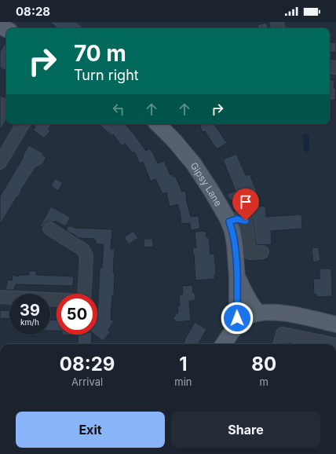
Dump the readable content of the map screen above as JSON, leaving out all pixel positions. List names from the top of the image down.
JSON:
{
  "streets": {
    "main road": ["Gipsy Lane"]
  },
  "page": {
    "status": "08:28",
    "turn": ["70 m", "Turn right"],
    "speed": "39 km/h",
    "limit": "50",
    "eta": [
      "08:29",
      "Arrival",
      "1",
      "min",
      "80",
      "m"
    ],
    "buttons": ["Exit", "Share"]
  }
}
